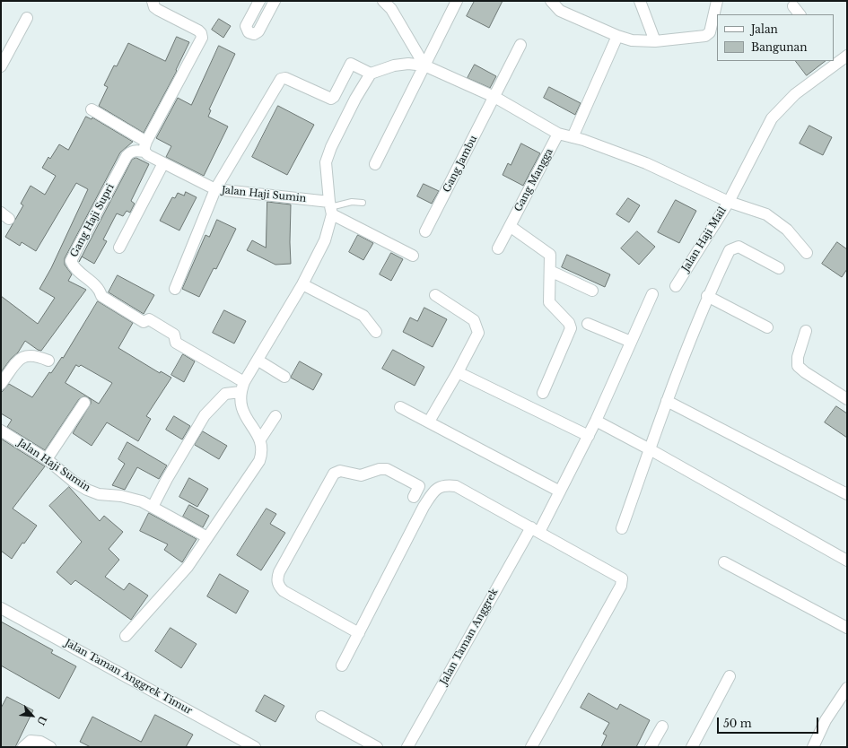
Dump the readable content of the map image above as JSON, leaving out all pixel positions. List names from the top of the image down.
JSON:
{
  "streets": {
    "street": [
      "Gang Jambu",
      "Gang Mangga",
      "Jalan Haji Sumin",
      "Gang Haji Supri",
      "Jalan Haji Mail",
      "Jalan Taman Anggrek",
      "Jalan Taman Anggrek Timur"
    ]
  },
  "crossings": [
    ["Jalan Haji Sumin", "Gang Haji Supri"]
  ],
  "legend": ["Jalan", "Bangunan"],
  "scale_bar": "50 m",
  "north": "bottom right"
}
